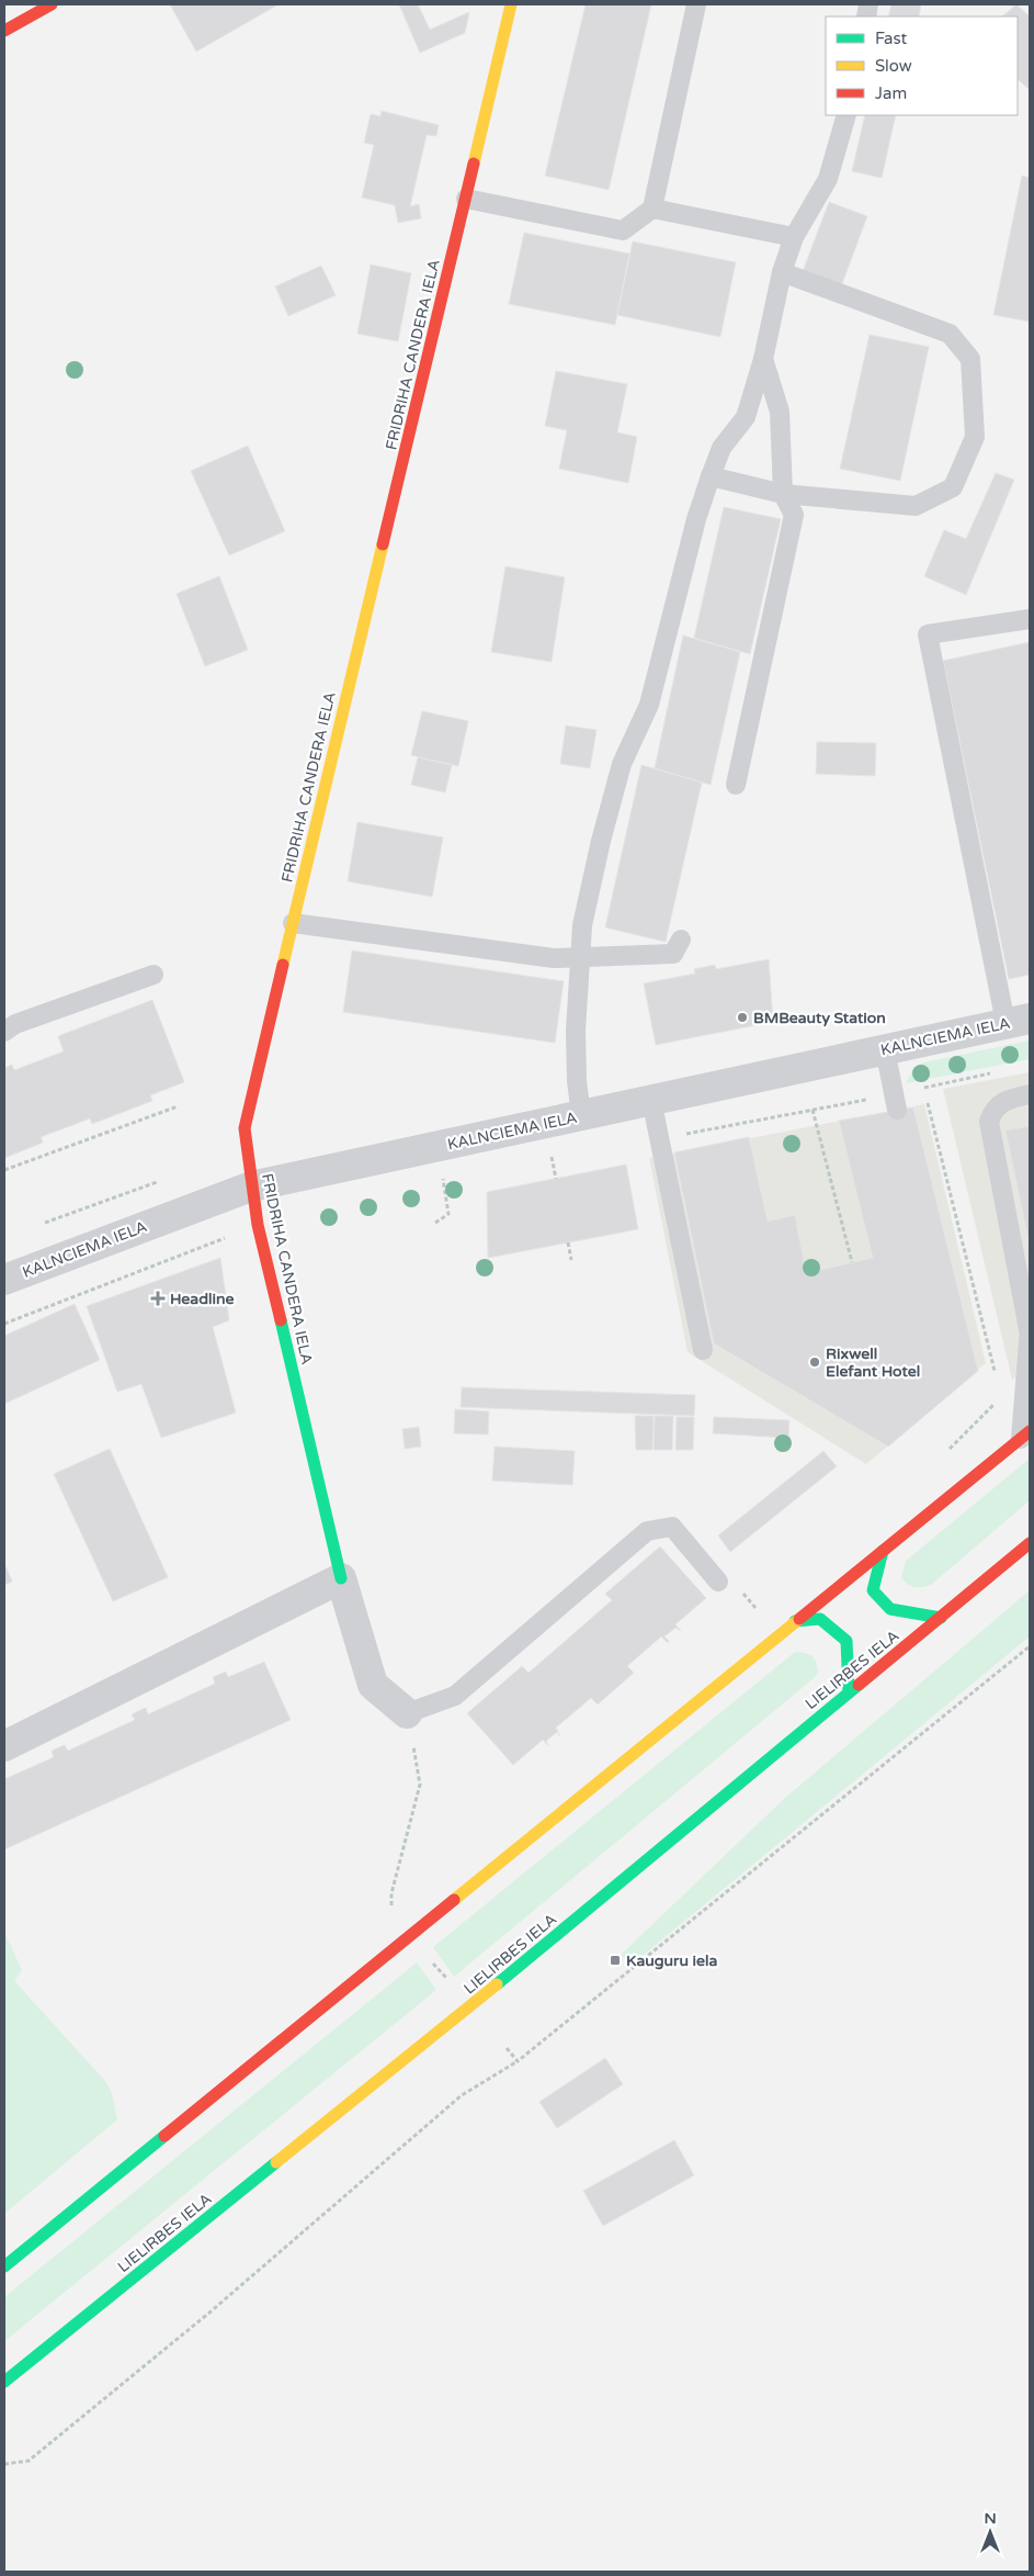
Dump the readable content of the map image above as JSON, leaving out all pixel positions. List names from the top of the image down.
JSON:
{
  "streets": {
    "main road": ["FRIDRIHA CANDERA IELA", "LIELIRBES IELA"],
    "street": ["KALNCIEMA IELA"]
  },
  "crossings": [
    ["FRIDRIHA CANDERA IELA", "KALNCIEMA IELA"]
  ],
  "places": {
    "other": ["BMBeauty Station", "Rixwell Elefant Hotel"],
    "health": ["Headline"],
    "transit": ["Kauguru iela"]
  },
  "legend": ["Fast", "Slow", "Jam"],
  "north": "top"
}
